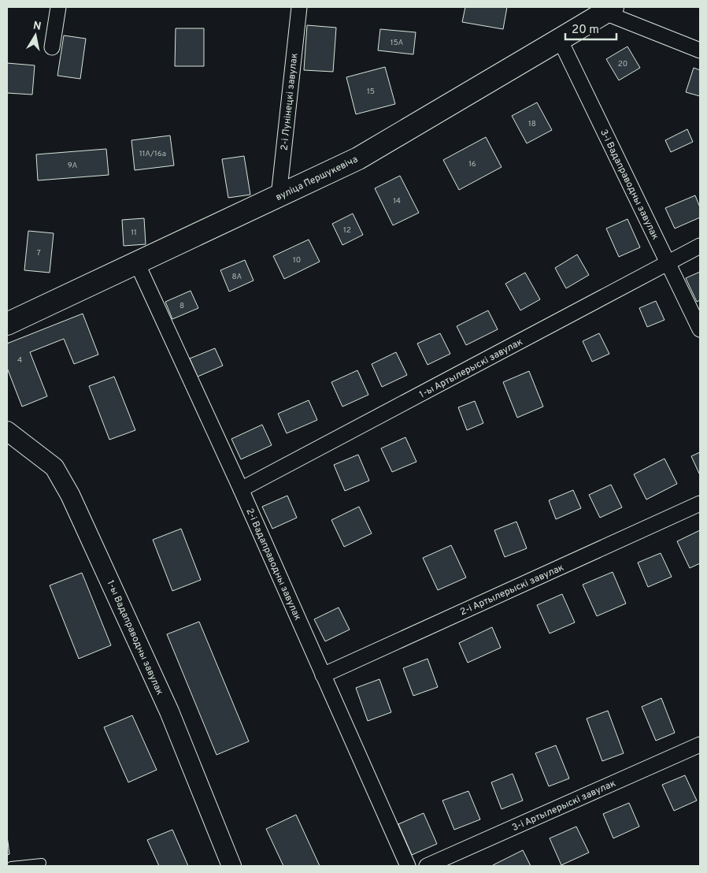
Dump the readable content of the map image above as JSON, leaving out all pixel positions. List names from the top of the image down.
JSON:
{
  "streets": {
    "main road": ["вуліца Першукевіча"],
    "street": [
      "2-і Лунінецкі завулак",
      "3-і Вадаправодны завулак",
      "1-ы Артылерыскі завулак",
      "2-і Вадаправодны завулак",
      "2-і Артылерыскі завулак",
      "1-ы Вадаправодны завулак",
      "3-і Артылерыскі завулак"
    ]
  },
  "crossings": [
    ["2-і Лунінецкі завулак", "вуліца Першукевіча"],
    ["вуліца Першукевіча", "3-і Вадаправодны завулак"],
    ["вуліца Першукевіча", "2-і Вадаправодны завулак"],
    ["3-і Вадаправодны завулак", "1-ы Артылерыскі завулак"],
    ["1-ы Артылерыскі завулак", "2-і Вадаправодны завулак"],
    ["2-і Вадаправодны завулак", "2-і Артылерыскі завулак"]
  ],
  "house_numbers": [
    "15А",
    "20",
    "15",
    "18",
    "11А/16а",
    "16",
    "9А",
    "14",
    "12",
    "11",
    "7",
    "10",
    "8А",
    "8",
    "4"
  ],
  "scale_bar": "20 m",
  "north": "top"
}
